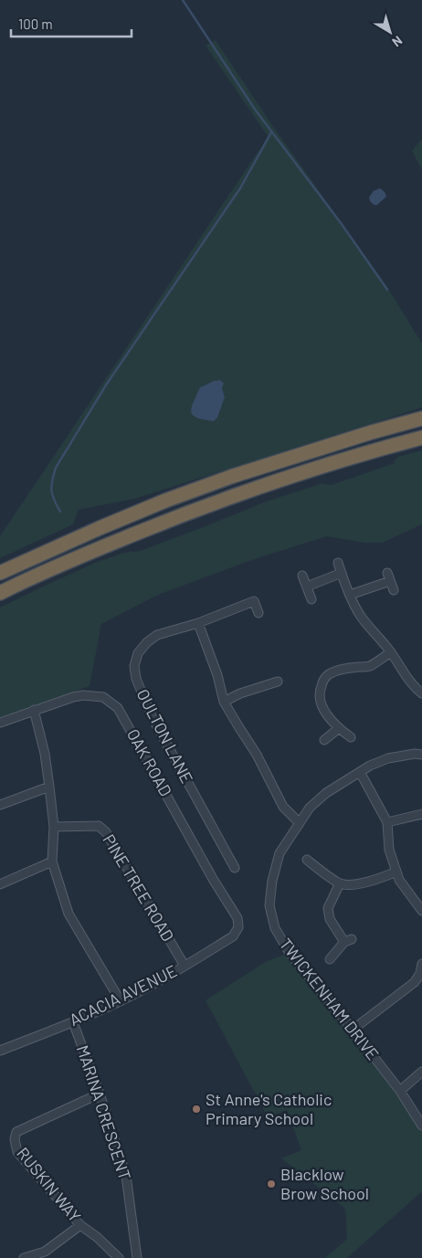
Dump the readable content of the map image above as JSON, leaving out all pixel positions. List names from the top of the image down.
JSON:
{
  "streets": {
    "street": [
      "OULTON LANE",
      "OAK ROAD",
      "PINE TREE ROAD",
      "ACACIA AVENUE",
      "TWICKENHAM DRIVE",
      "MARINA CRESCENT",
      "RUSKIN WAY"
    ]
  },
  "crossings": [
    ["OAK ROAD", "ACACIA AVENUE"],
    ["PINE TREE ROAD", "ACACIA AVENUE"],
    ["ACACIA AVENUE", "MARINA CRESCENT"],
    ["MARINA CRESCENT", "RUSKIN WAY"]
  ],
  "places": ["St Anne's Catholic Primary School", "Blacklow Brow School"],
  "scale_bar": "100 m",
  "north": "bottom right"
}
